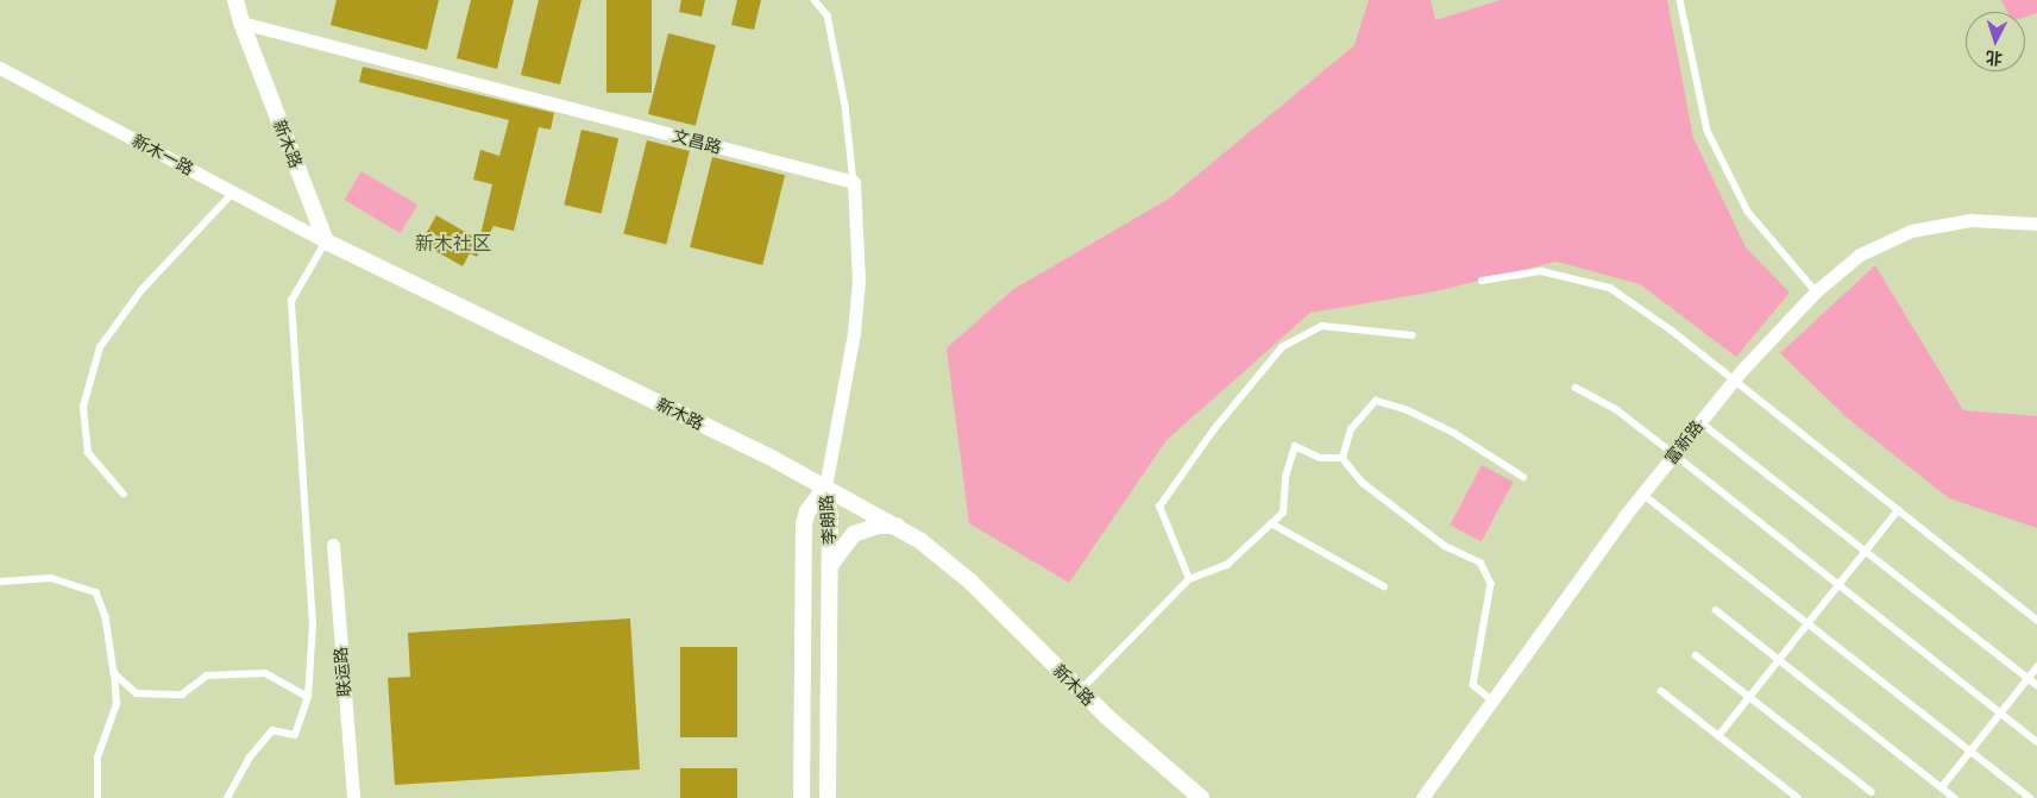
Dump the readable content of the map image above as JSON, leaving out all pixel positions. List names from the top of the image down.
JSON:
{
  "streets": {
    "street": [
      "文昌路",
      "新木路",
      "新木一路",
      "富新路",
      "李朗路",
      "联运路"
    ]
  },
  "crossings": [
    ["文昌路", "新木路"],
    ["新木路", "新木一路"],
    ["新木路", "李朗路"]
  ],
  "districts": ["新木社区"],
  "north": "bottom"
}
